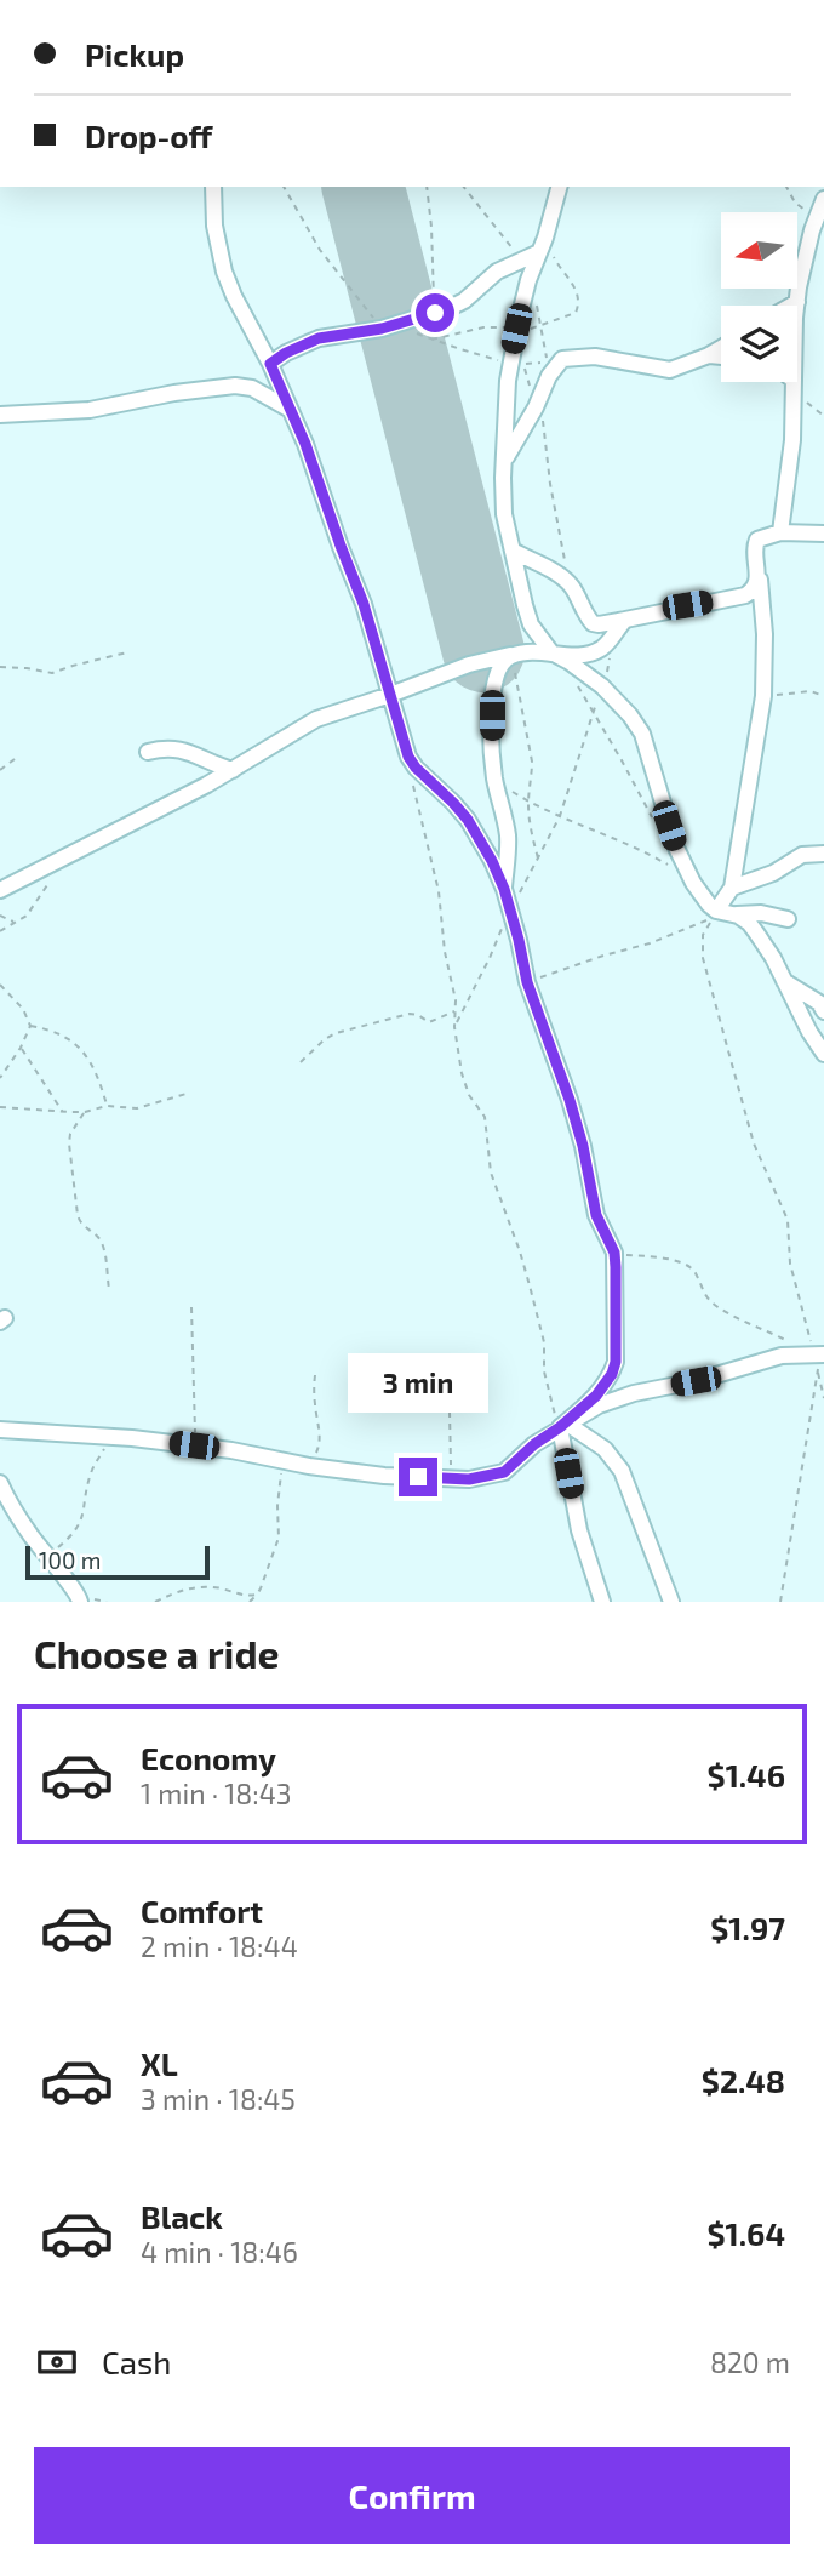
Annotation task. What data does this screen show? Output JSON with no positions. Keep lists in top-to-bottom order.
{
  "scale_bar": "100 m",
  "north": "left",
  "page": {
    "banner": ["Pickup", "Drop-off"],
    "bubble": "3 min",
    "scale": "100 m",
    "heading": "Choose a ride",
    "list": [
      {
        "name": "Economy",
        "note": "1 min · 18:43",
        "value": "$1.46"
      },
      {
        "name": "Comfort",
        "note": "2 min · 18:44",
        "value": "$1.97"
      },
      {
        "name": "XL",
        "note": "3 min · 18:45",
        "value": "$2.48"
      },
      {
        "name": "Black",
        "note": "4 min · 18:46",
        "value": "$1.64"
      }
    ],
    "pay": ["Cash", "820 m"],
    "buttons": "Confirm"
  }
}
